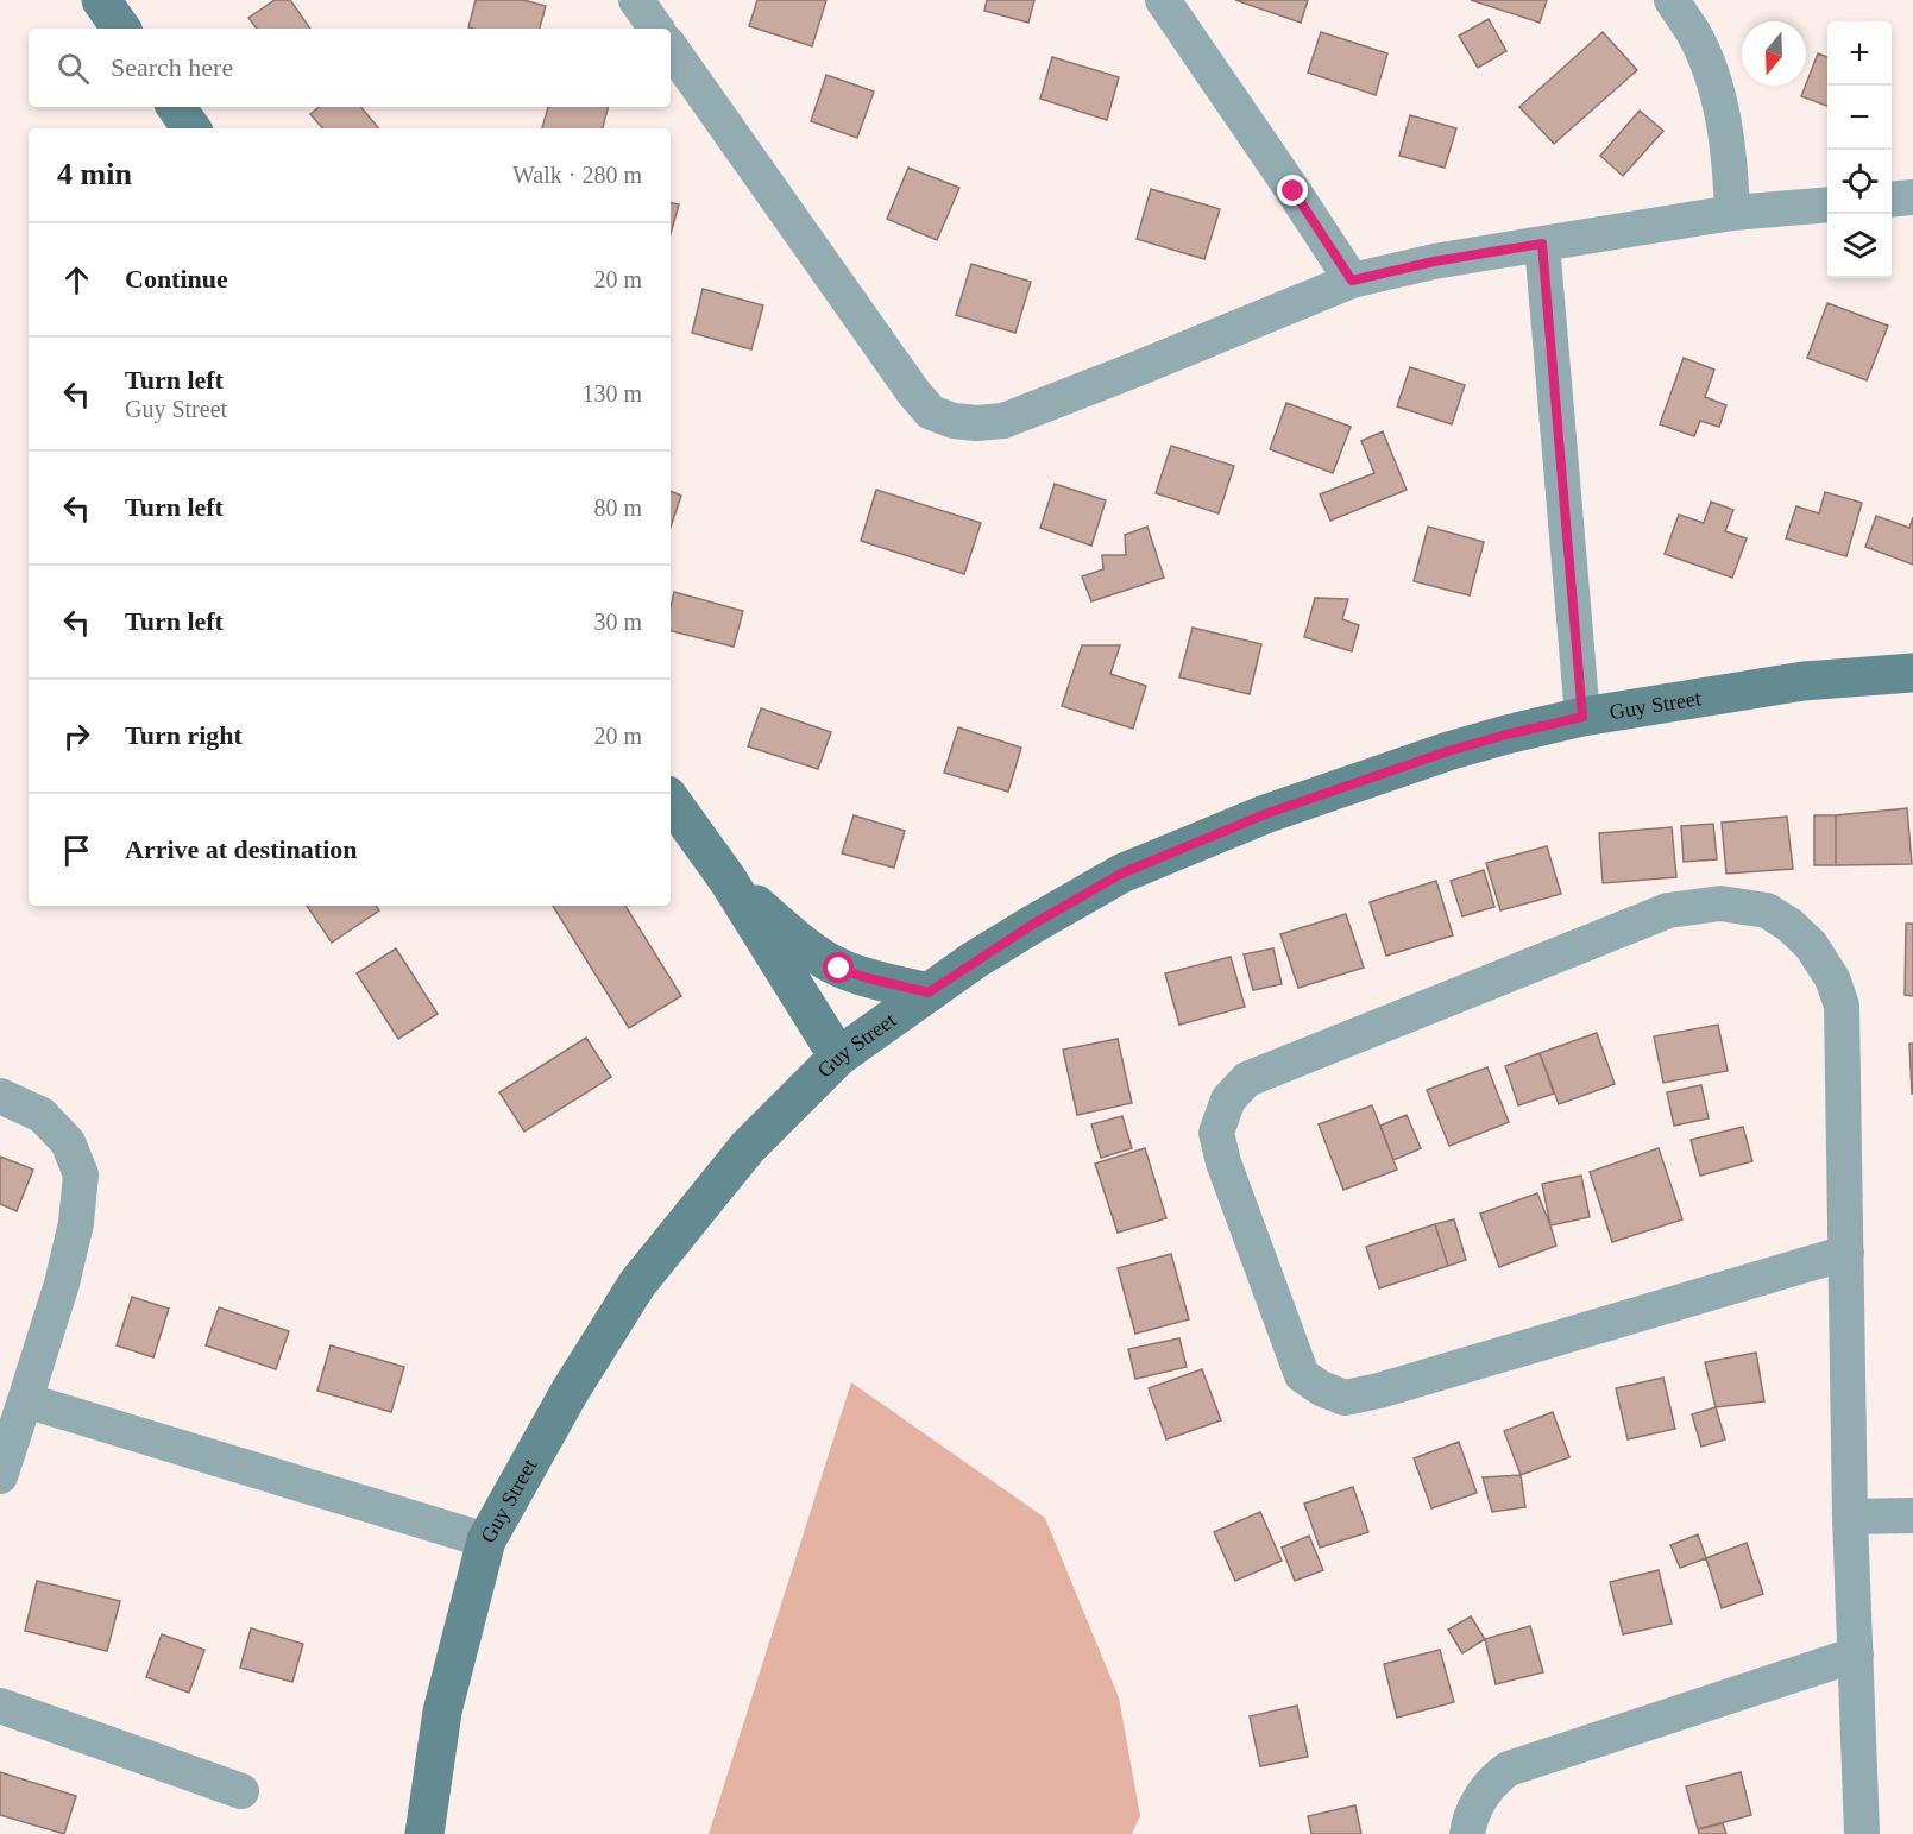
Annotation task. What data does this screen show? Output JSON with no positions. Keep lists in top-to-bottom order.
{
  "streets": {
    "street": ["Guy Street"]
  },
  "north": "bottom",
  "page": {
    "map_buttons": ["+", "−"],
    "search": "Search here",
    "heading": ["4 min", "Walk · 280 m"],
    "list": [
      ["Continue", "20 m"],
      ["Turn left", "Guy Street", "130 m"],
      ["Turn left", "80 m"],
      ["Turn left", "30 m"],
      ["Turn right", "20 m"],
      "Arrive at destination"
    ]
  }
}
